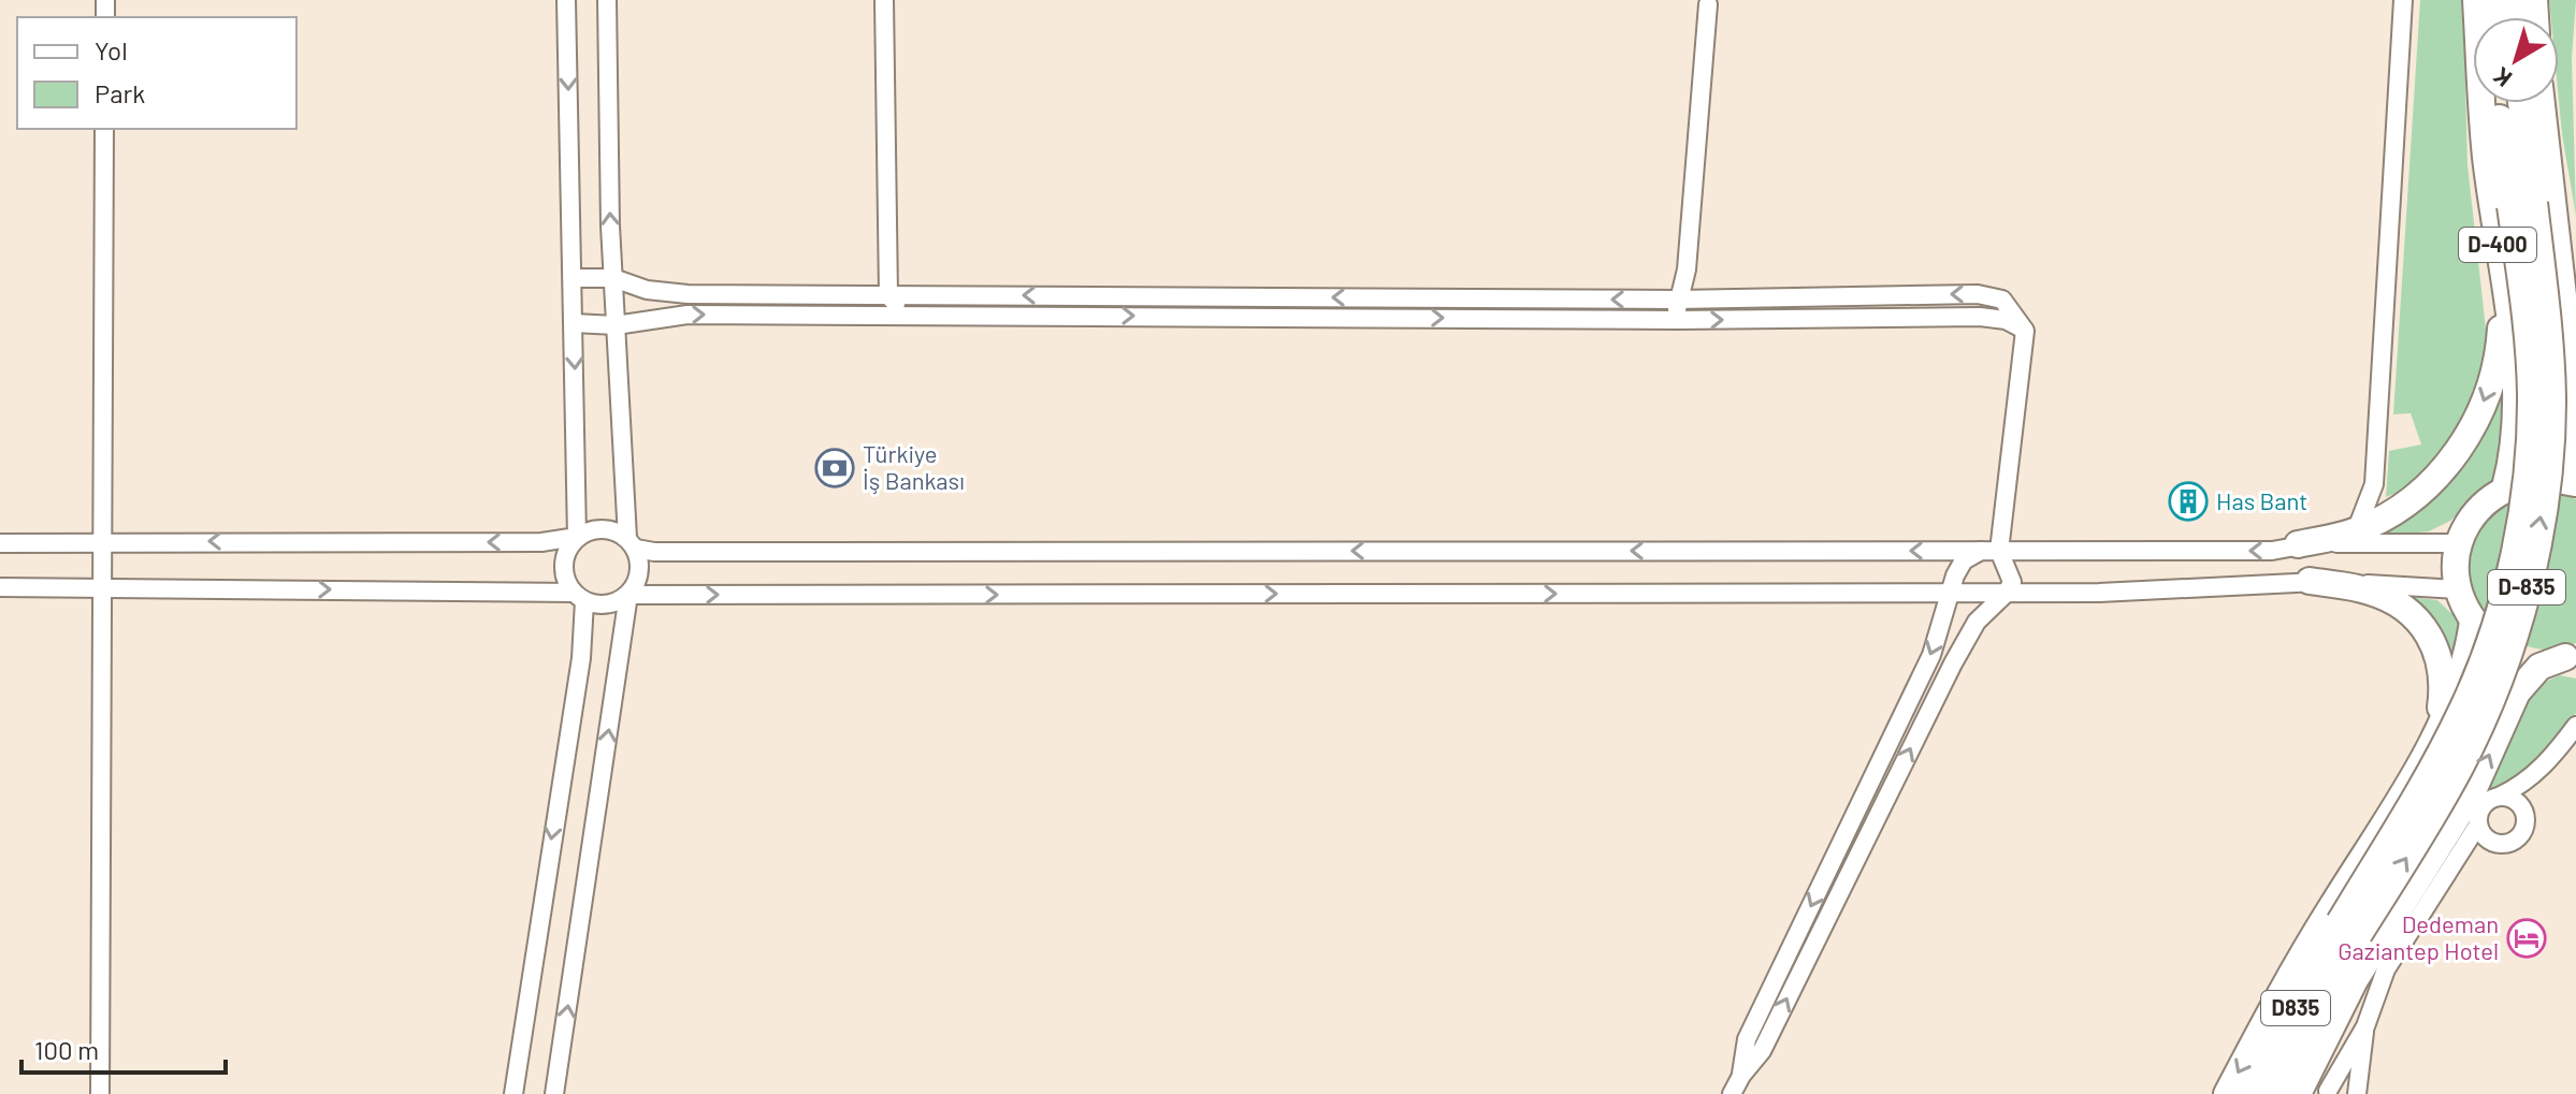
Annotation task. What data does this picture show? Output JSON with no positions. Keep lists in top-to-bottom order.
{
  "streets": {
    "highway": ["D-400", "D-835", "D835"]
  },
  "crossings": [
    ["D-400", "D-835"],
    ["D-835", "D835"]
  ],
  "places": {
    "bank": ["Türkiye İş Bankası"],
    "building": ["Has Bant"],
    "hotel": ["Dedeman Gaziantep Hotel"]
  },
  "legend": ["Yol", "Park"],
  "scale_bar": "100 m",
  "north": "bottom left"
}
